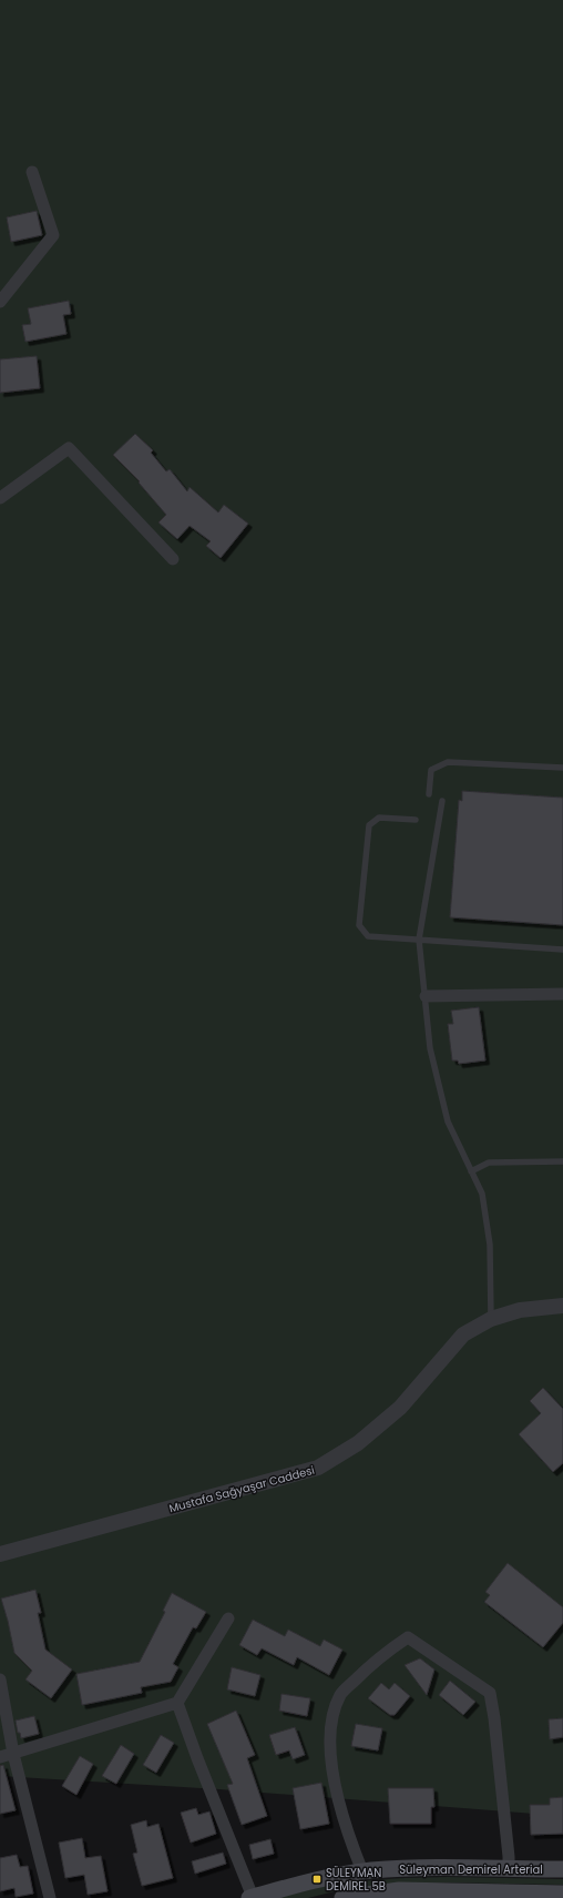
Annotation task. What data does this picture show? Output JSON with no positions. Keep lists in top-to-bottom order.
{
  "streets": {
    "main road": ["Süleyman Demirel Arterial"],
    "street": ["Mustafa Sağyaşar Caddesi"]
  },
  "places": {
    "transit": ["SÜLEYMAN DEMİREL 5B"]
  }
}
